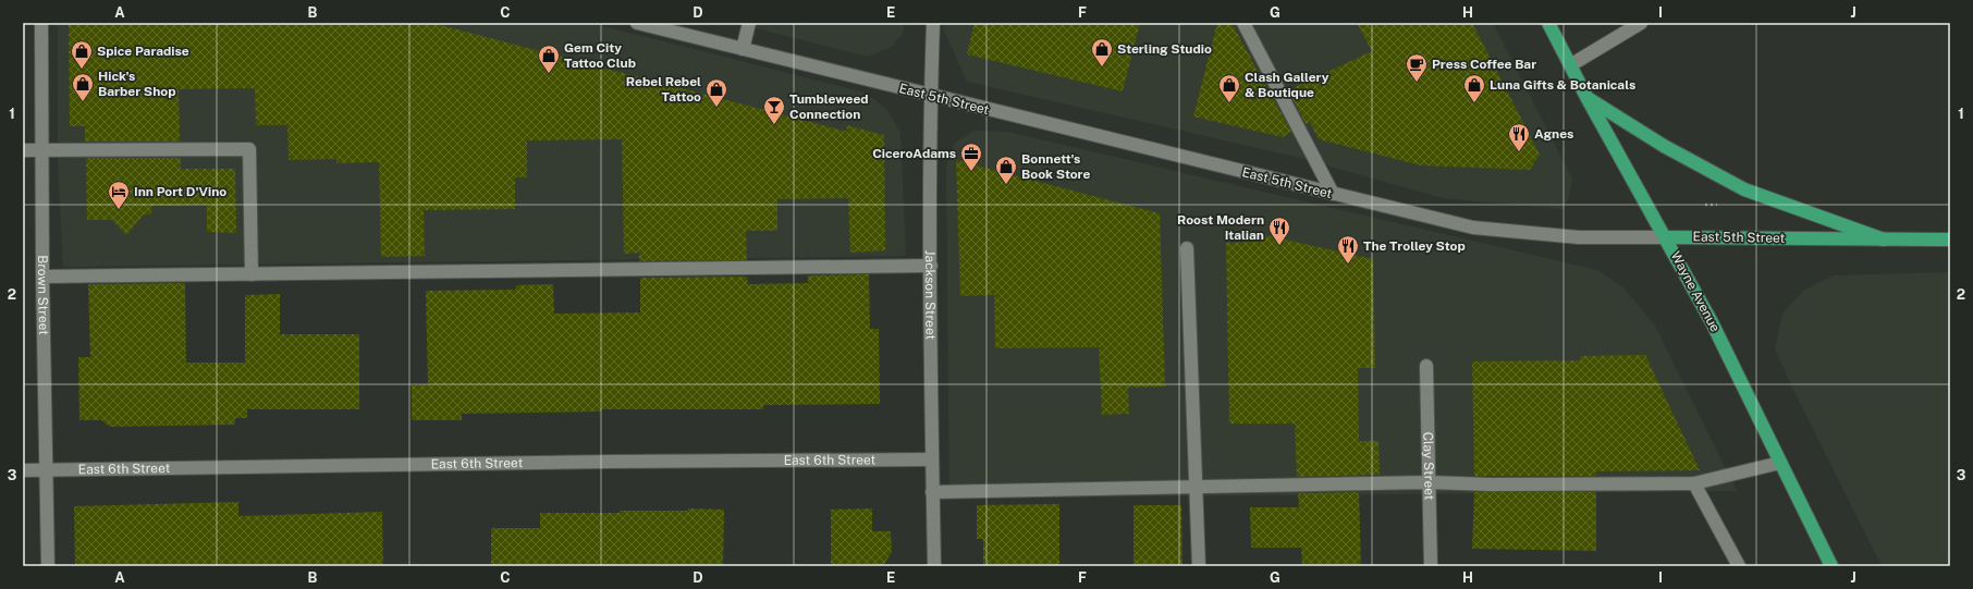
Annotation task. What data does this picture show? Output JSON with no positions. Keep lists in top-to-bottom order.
{
  "streets": {
    "main road": ["East 5th Street", "Wayne Avenue"],
    "street": [
      "Jackson Street",
      "Brown Street",
      "East 6th Street",
      "Clay Street"
    ]
  },
  "crossings": [
    ["East 5th Street", "Wayne Avenue"],
    ["East 5th Street", "Jackson Street"],
    ["Jackson Street", "East 6th Street"],
    ["Brown Street", "East 6th Street"]
  ],
  "places": {
    "shop": [
      "Sterling Studio",
      "Spice Paradise",
      "Gem City Tattoo Club",
      "Hick's Barber Shop",
      "Clash Gallery & Boutique",
      "Luna Gifts & Botanicals",
      "Rebel Rebel Tattoo",
      "Bonnett's Book Store"
    ],
    "cafe": ["Press Coffee Bar"],
    "bar": ["Tumbleweed Connection"],
    "restaurant": ["Agnes", "Roost Modern Italian", "The Trolley Stop"],
    "office": ["CiceroAdams"],
    "hotel": ["Inn Port D'Vino"]
  },
  "grid": {
    "columns": [
      "A",
      "B",
      "C",
      "D",
      "E",
      "F",
      "G",
      "H",
      "I",
      "J"
    ],
    "rows": ["1", "2", "3"]
  }
}
